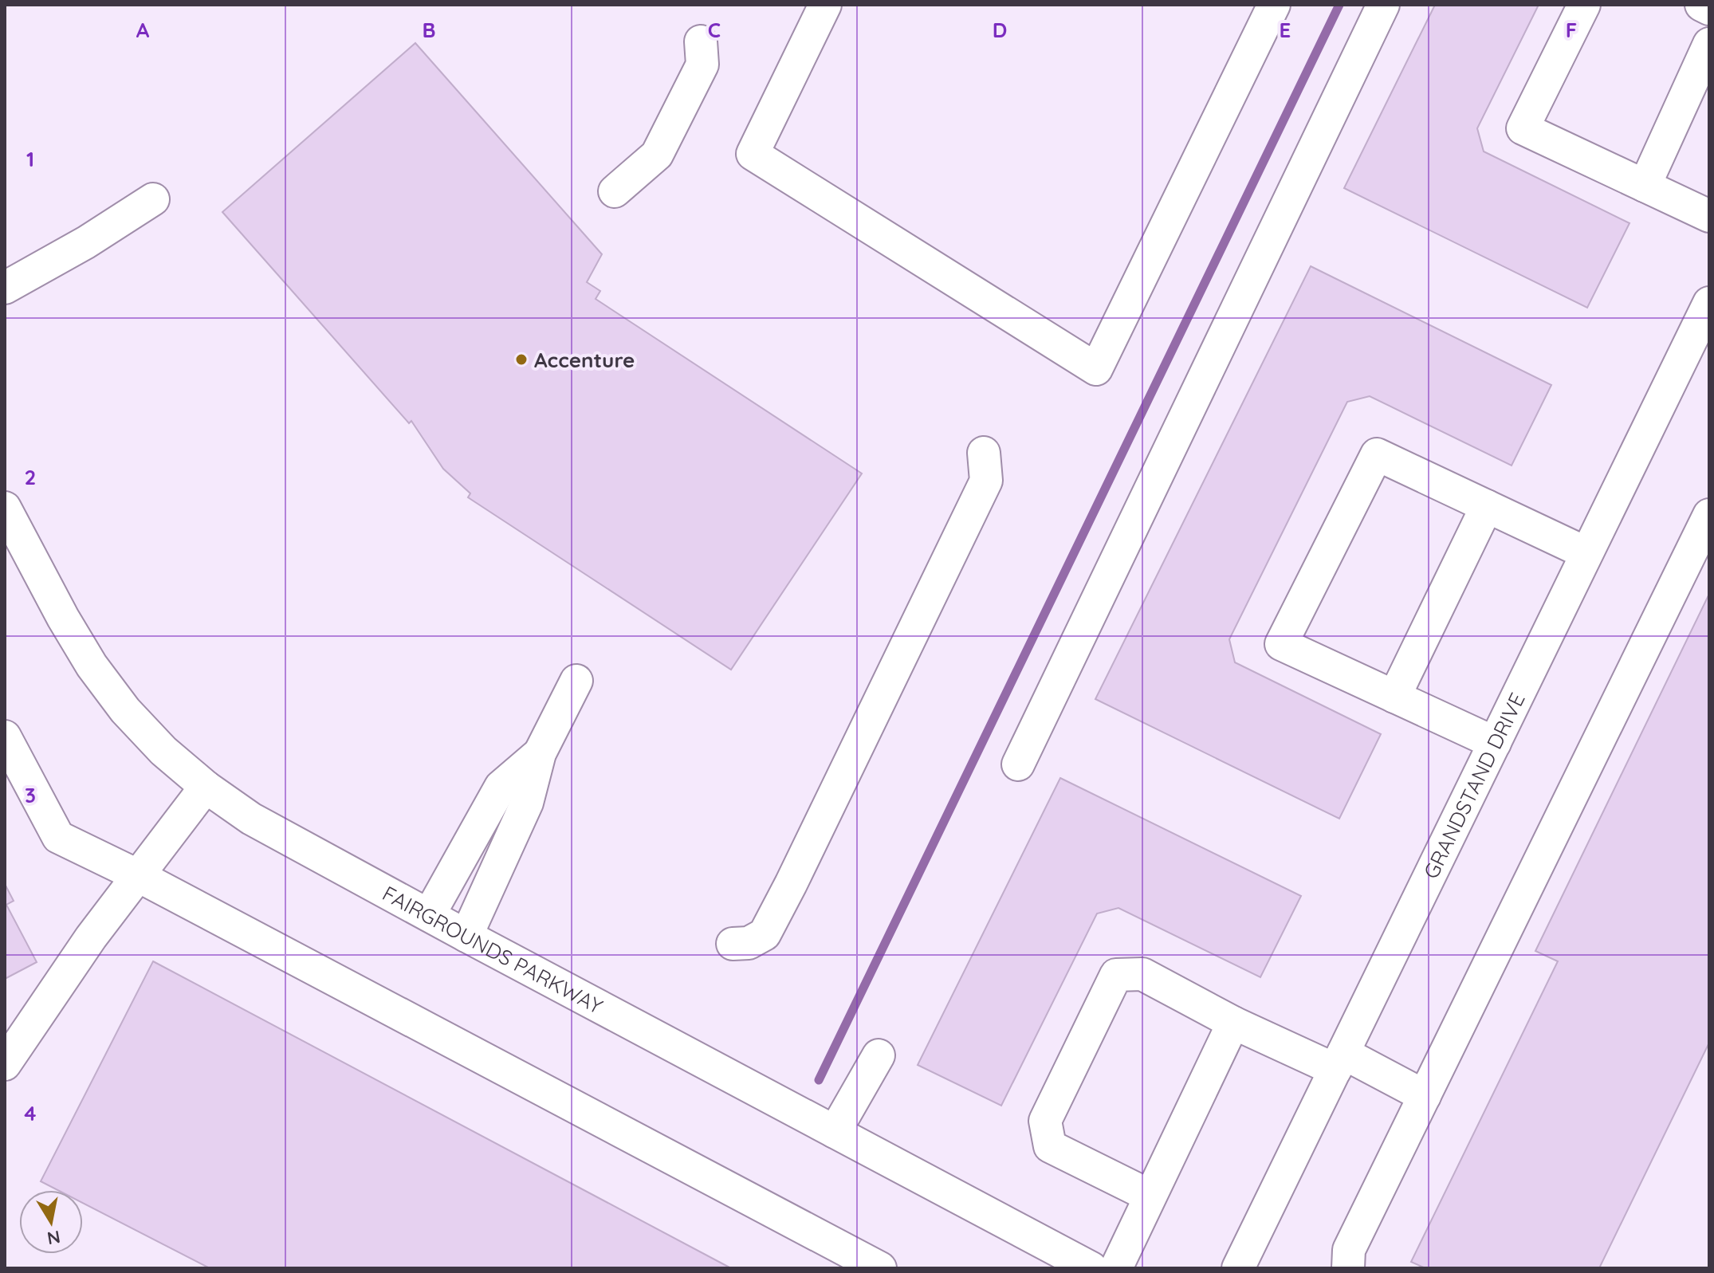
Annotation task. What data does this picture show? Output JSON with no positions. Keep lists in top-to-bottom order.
{
  "streets": {
    "street": ["GRANDSTAND DRIVE", "FAIRGROUNDS PARKWAY"]
  },
  "places": ["Accenture"],
  "north": "bottom",
  "grid": {
    "columns": [
      "A",
      "B",
      "C",
      "D",
      "E",
      "F"
    ],
    "rows": [
      "1",
      "2",
      "3",
      "4"
    ]
  }
}
